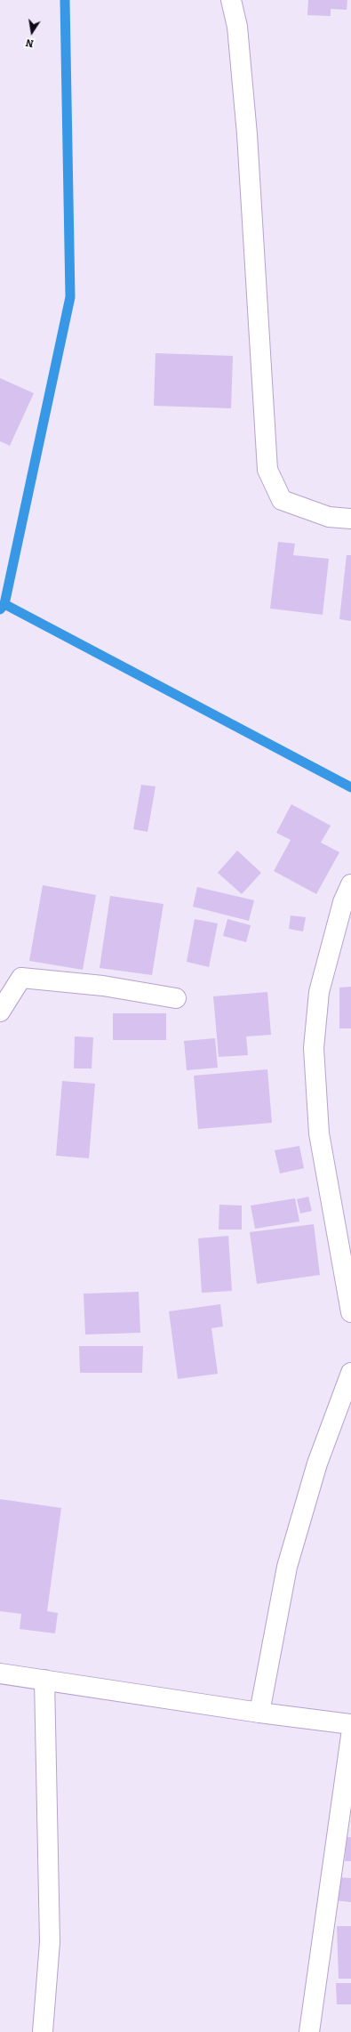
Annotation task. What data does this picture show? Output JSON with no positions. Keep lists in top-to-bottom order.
{
  "north": "bottom"
}
